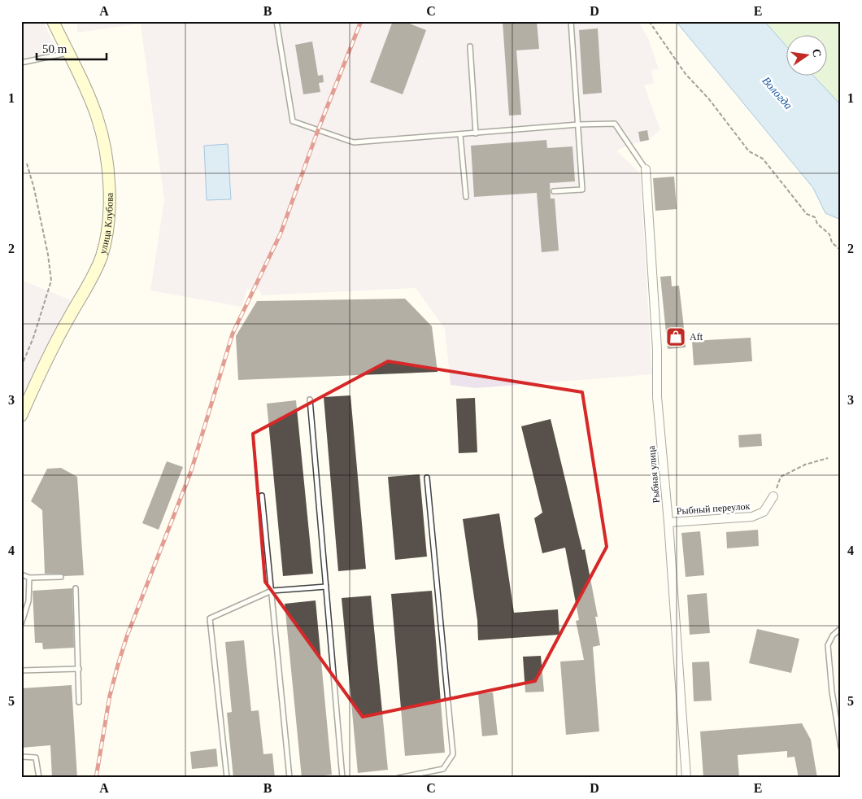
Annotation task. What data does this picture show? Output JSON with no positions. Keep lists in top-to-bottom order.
{
  "streets": {
    "main road": ["улица Клубова"],
    "street": ["Рыбная улица", "Рыбный переулок"]
  },
  "crossings": [
    ["Рыбная улица", "Рыбный переулок"]
  ],
  "water": ["Вологда"],
  "places": {
    "shop": ["Aft"]
  },
  "scale_bar": "50 m",
  "north": "right",
  "grid": {
    "columns": [
      "A",
      "B",
      "C",
      "D",
      "E"
    ],
    "rows": [
      "1",
      "2",
      "3",
      "4",
      "5"
    ]
  }
}
